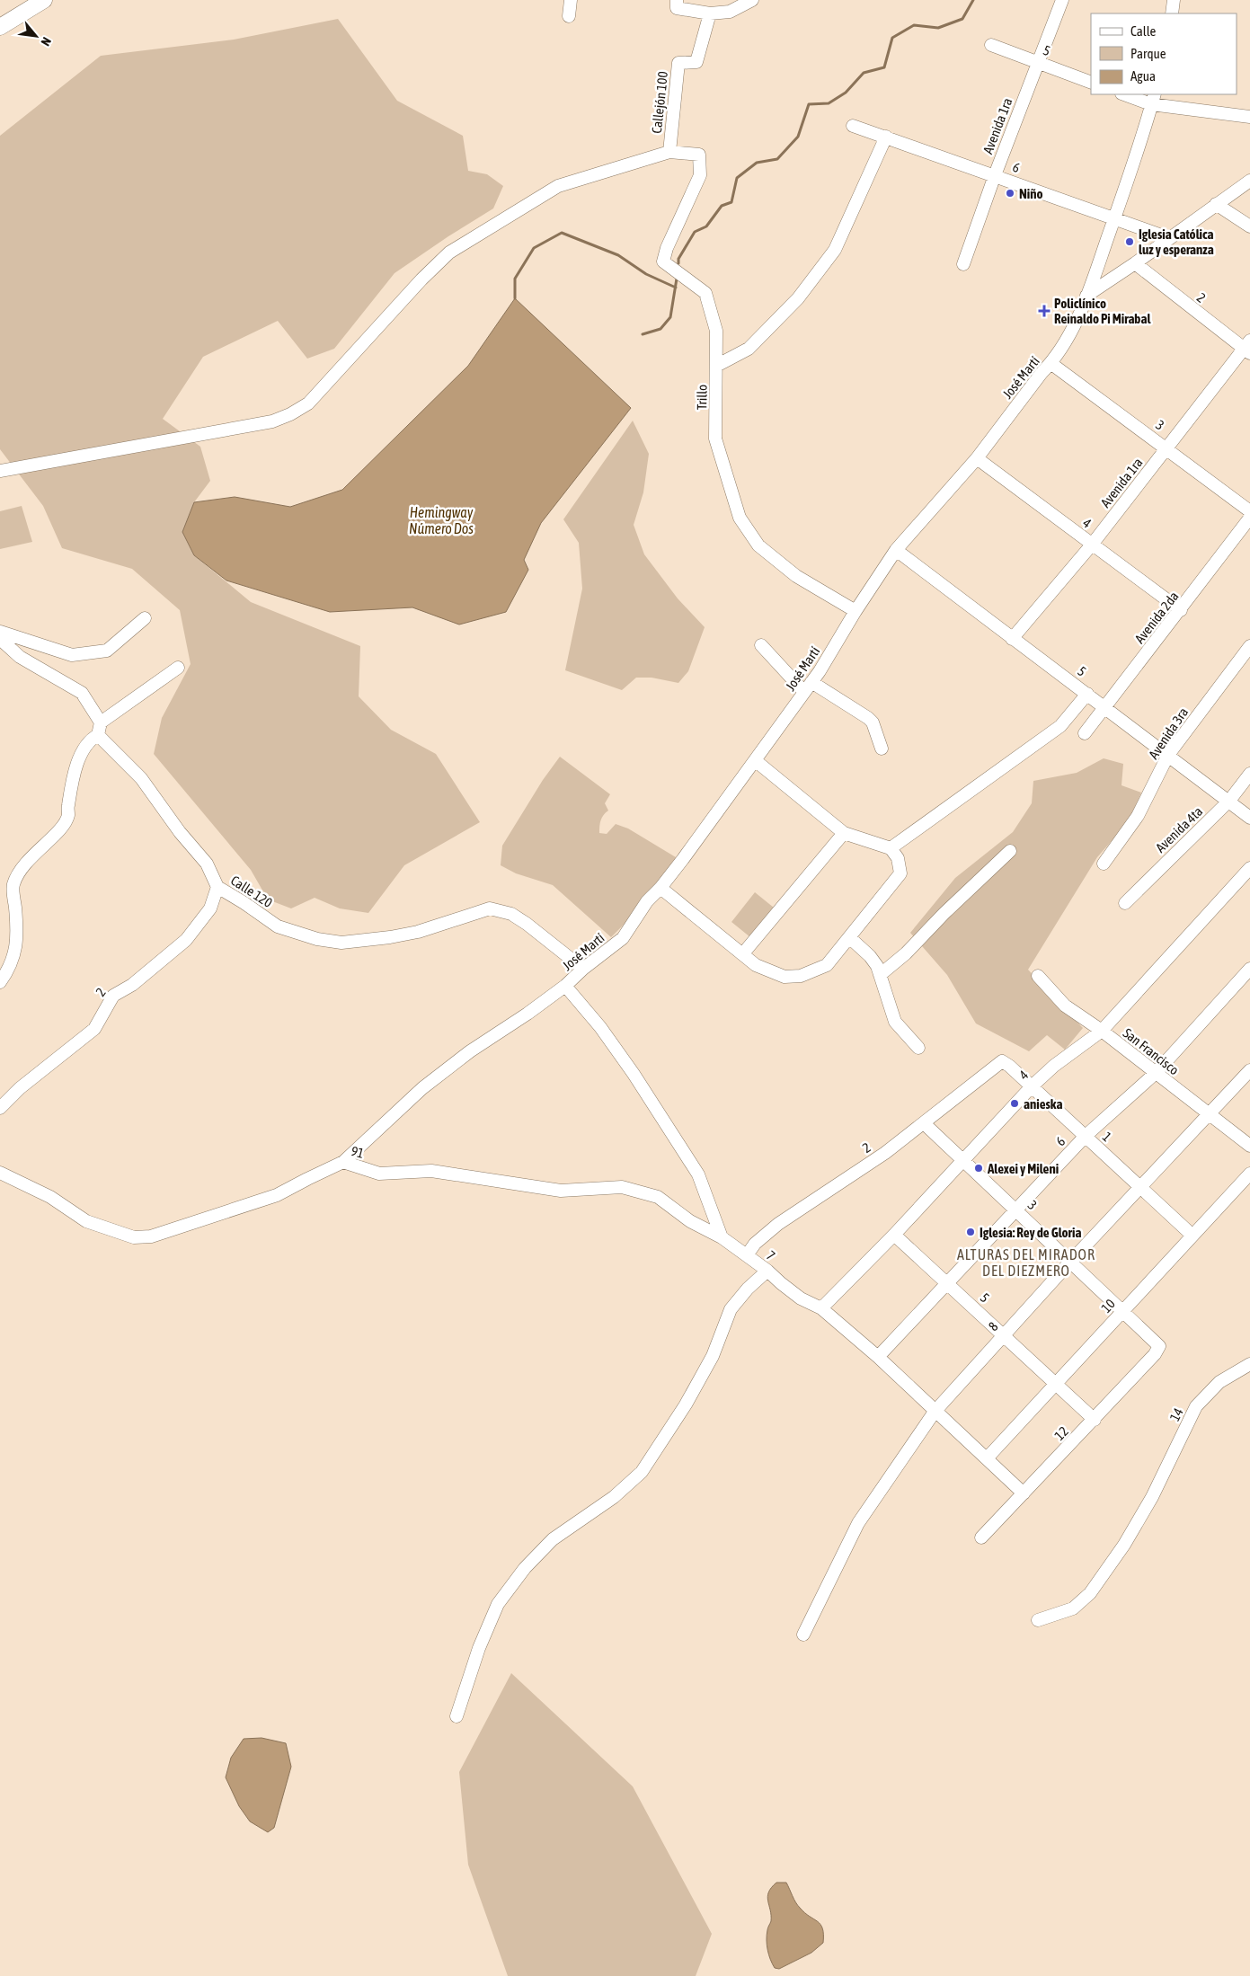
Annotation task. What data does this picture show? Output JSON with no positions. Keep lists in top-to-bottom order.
{
  "streets": {
    "street": [
      "5",
      "Callejón 100",
      "Avenida 1ra",
      "6",
      "2",
      "José Martí",
      "Trillo",
      "3",
      "4",
      "Avenida 2da",
      "Avenida 3ra",
      "Avenida 4ta",
      "Calle 120",
      "San Francisco",
      "1",
      "91",
      "7",
      "10",
      "8",
      "14",
      "12"
    ]
  },
  "crossings": [
    ["5", "Avenida 1ra"],
    ["5", "6"],
    ["5", "José Martí"],
    ["5", "4"],
    ["5", "Avenida 2da"],
    ["5", "Avenida 3ra"],
    ["5", "Avenida 4ta"],
    ["5", "10"],
    ["5", "8"],
    ["5", "12"],
    ["Callejón 100", "Trillo"],
    ["Avenida 1ra", "6"],
    ["Avenida 1ra", "2"],
    ["Avenida 1ra", "3"],
    ["Avenida 1ra", "4"],
    ["6", "José Martí"],
    ["6", "3"],
    ["6", "San Francisco"],
    ["6", "1"],
    ["6", "7"],
    ["2", "3"],
    ["2", "Calle 120"],
    ["2", "1"],
    ["2", "7"],
    ["José Martí", "Trillo"],
    ["José Martí", "3"],
    ["José Martí", "4"],
    ["José Martí", "Calle 120"],
    ["José Martí", "91"],
    ["3", "4"],
    ["3", "10"],
    ["3", "8"],
    ["3", "12"],
    ["4", "Avenida 2da"],
    ["4", "San Francisco"],
    ["4", "1"],
    ["4", "7"],
    ["San Francisco", "8"],
    ["1", "10"],
    ["1", "8"],
    ["91", "7"],
    ["7", "10"],
    ["7", "8"],
    ["7", "12"]
  ],
  "districts": ["ALTURAS DEL MIRADOR DEL DIEZMERO"],
  "water": ["Hemingway Número Dos"],
  "places": {
    "other": [
      "Niño",
      "Iglesia Católica luz y esperanza",
      "anieska",
      "Alexei y Mileni",
      "Iglesia: Rey de Gloria"
    ],
    "health": ["Policlínico Reinaldo Pi Mirabal"]
  },
  "legend": ["Calle", "Parque", "Agua"],
  "north": "bottom right"
}
